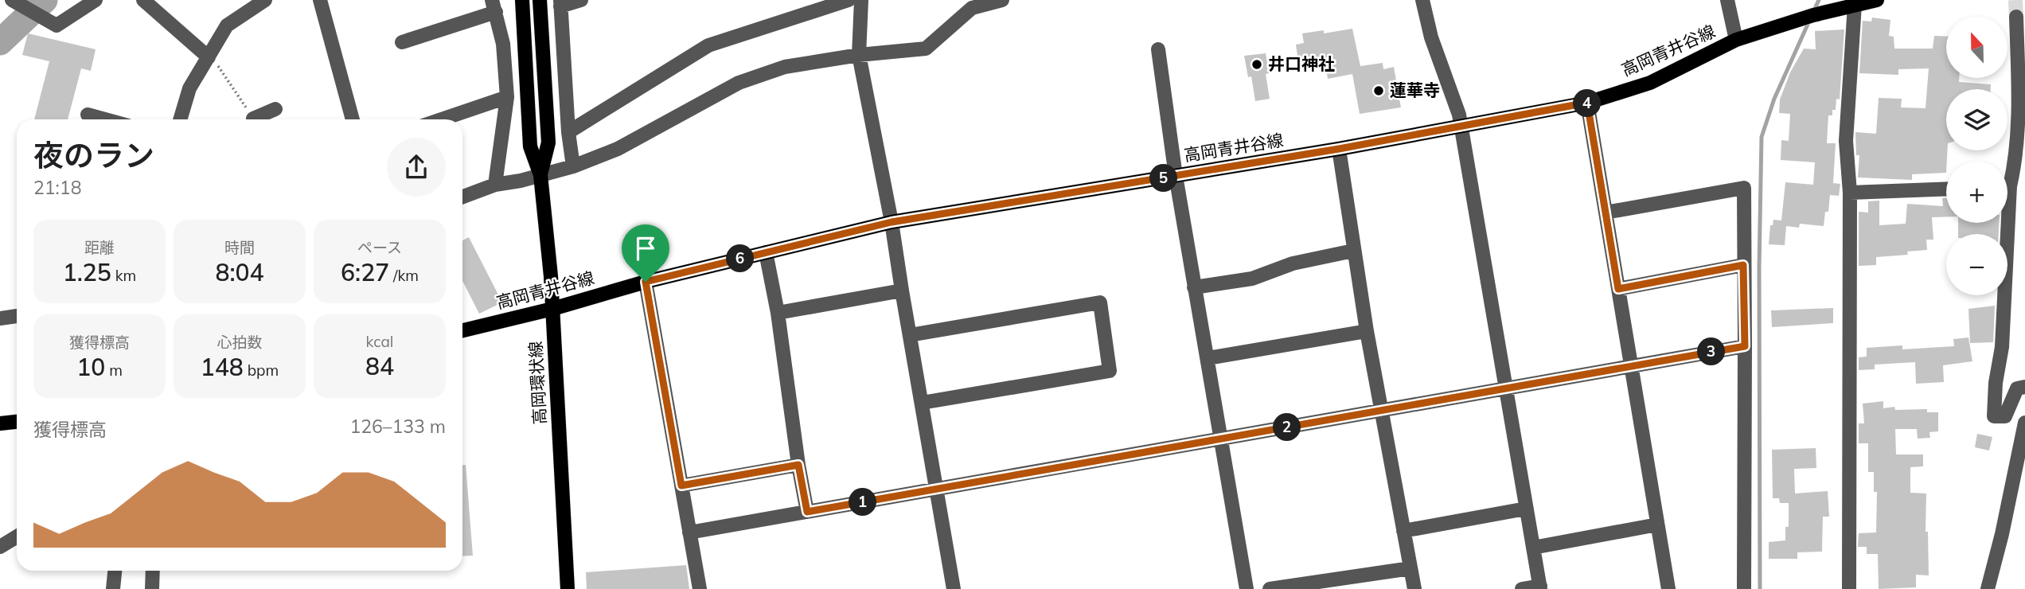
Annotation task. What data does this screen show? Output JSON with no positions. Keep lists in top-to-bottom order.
{
  "streets": {
    "main road": ["高岡青井谷線", "高岡環状線"]
  },
  "crossings": [
    ["高岡青井谷線", "高岡環状線"]
  ],
  "places": ["井口神社", "蓮華寺"],
  "north": "top",
  "page": {
    "map_buttons": ["+", "−"],
    "pins": [
      "4",
      "5",
      "6",
      "3",
      "2",
      "1"
    ],
    "heading": ["夜のラン", "21:18"],
    "stats": [
      ["距離", "1.25 km"],
      ["時間", "8:04"],
      ["ペース", "6:27 /km"],
      ["獲得標高", "10 m"],
      ["心拍数", "148 bpm"],
      ["kcal", "84"]
    ],
    "chart": ["獲得標高", "126–133 m"]
  }
}
